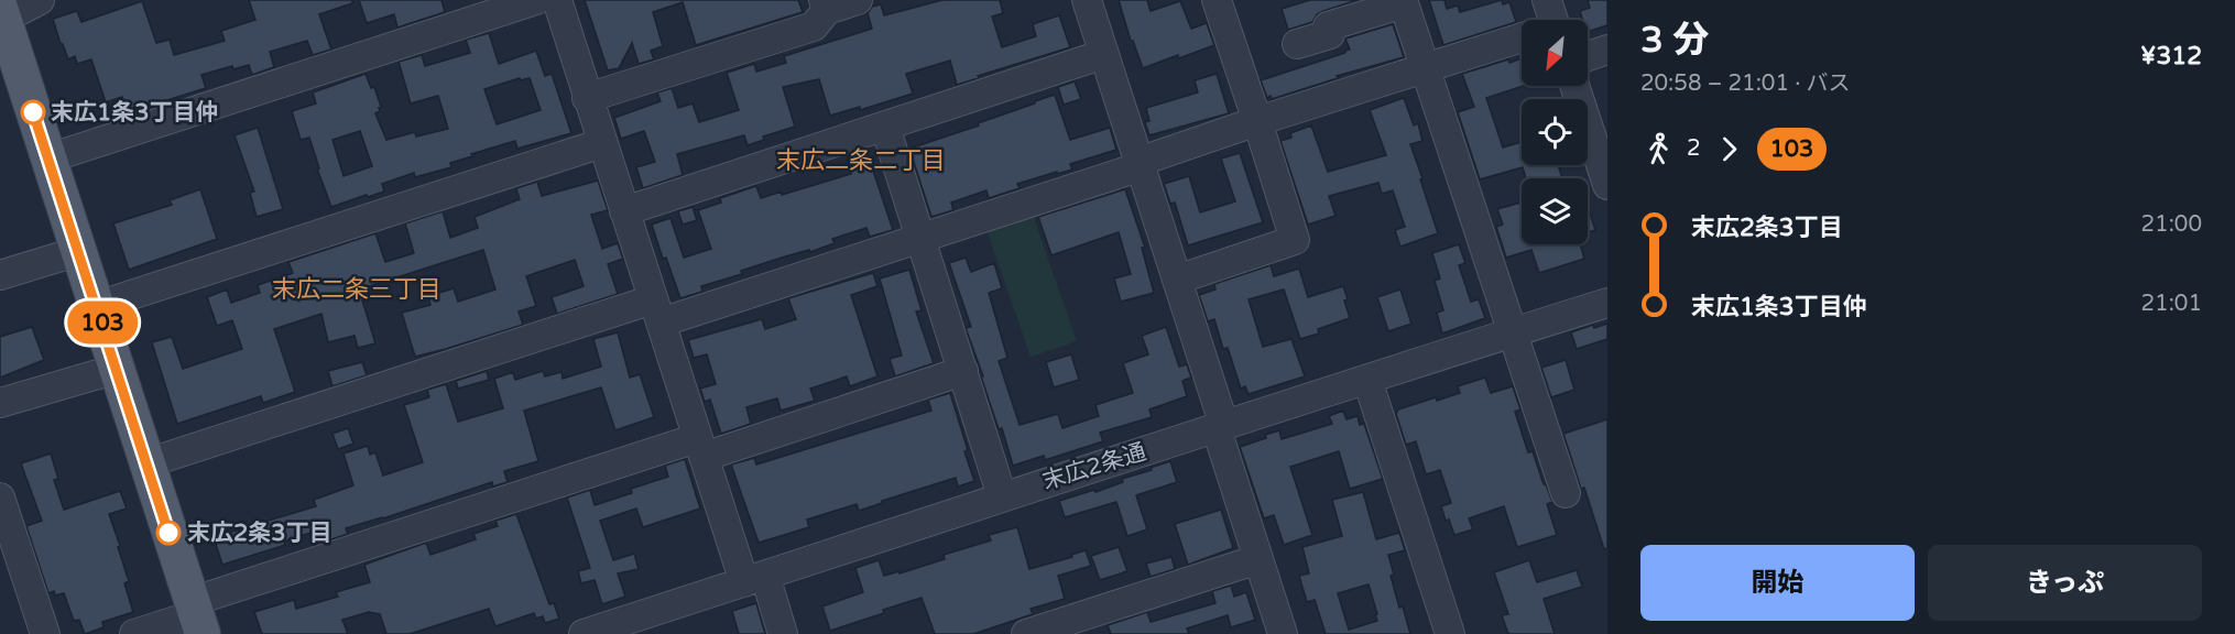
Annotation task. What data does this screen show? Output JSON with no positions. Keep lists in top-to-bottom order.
{
  "streets": {
    "street": ["末広2条通"]
  },
  "districts": ["末広二条二丁目", "末広二条三丁目"],
  "places": ["末広1条3丁目仲", "末広2条3丁目"],
  "lines": ["bus line 103"],
  "north": "bottom left",
  "page": {
    "on_map": "103",
    "heading": ["3 分", "20:58 – 21:01 · バス", "¥312"],
    "legs": ["2", "103"],
    "list": [
      {
        "name": "末広2条3丁目",
        "value": "21:00"
      },
      {
        "name": "末広1条3丁目仲",
        "value": "21:01"
      }
    ],
    "buttons": ["開始", "きっぷ"]
  }
}
